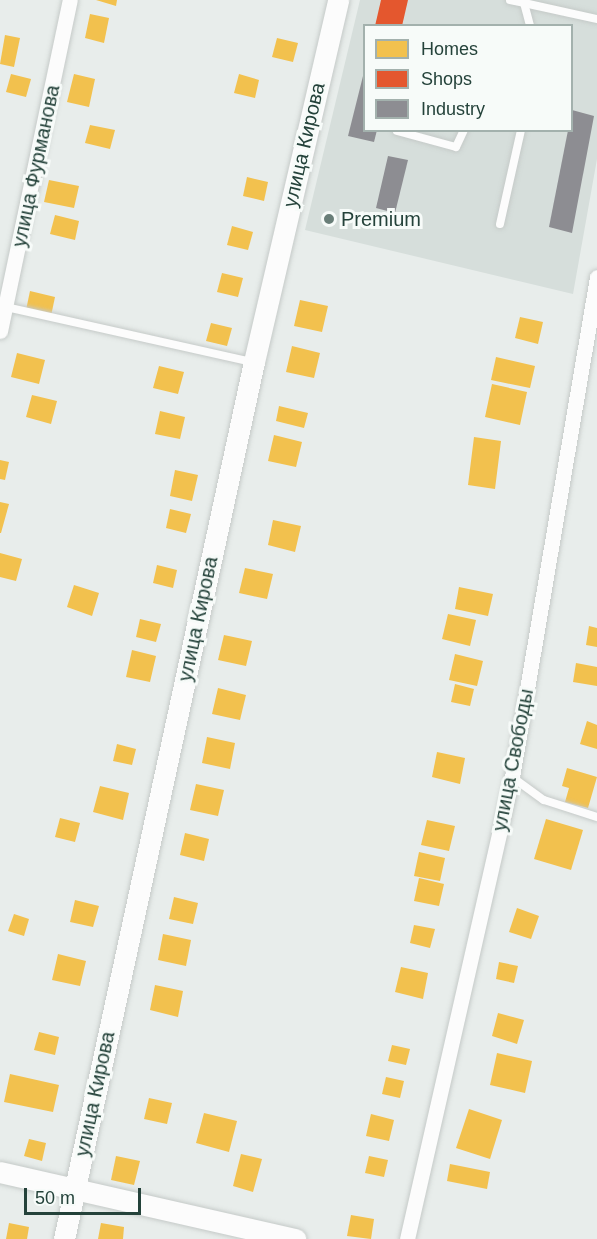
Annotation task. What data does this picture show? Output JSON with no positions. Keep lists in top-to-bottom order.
{
  "streets": {
    "street": ["улица Кирова", "улица Фурманова", "улица Свободы"]
  },
  "places": ["Premium"],
  "legend": ["Homes", "Shops", "Industry"],
  "scale_bar": "50 m"
}
